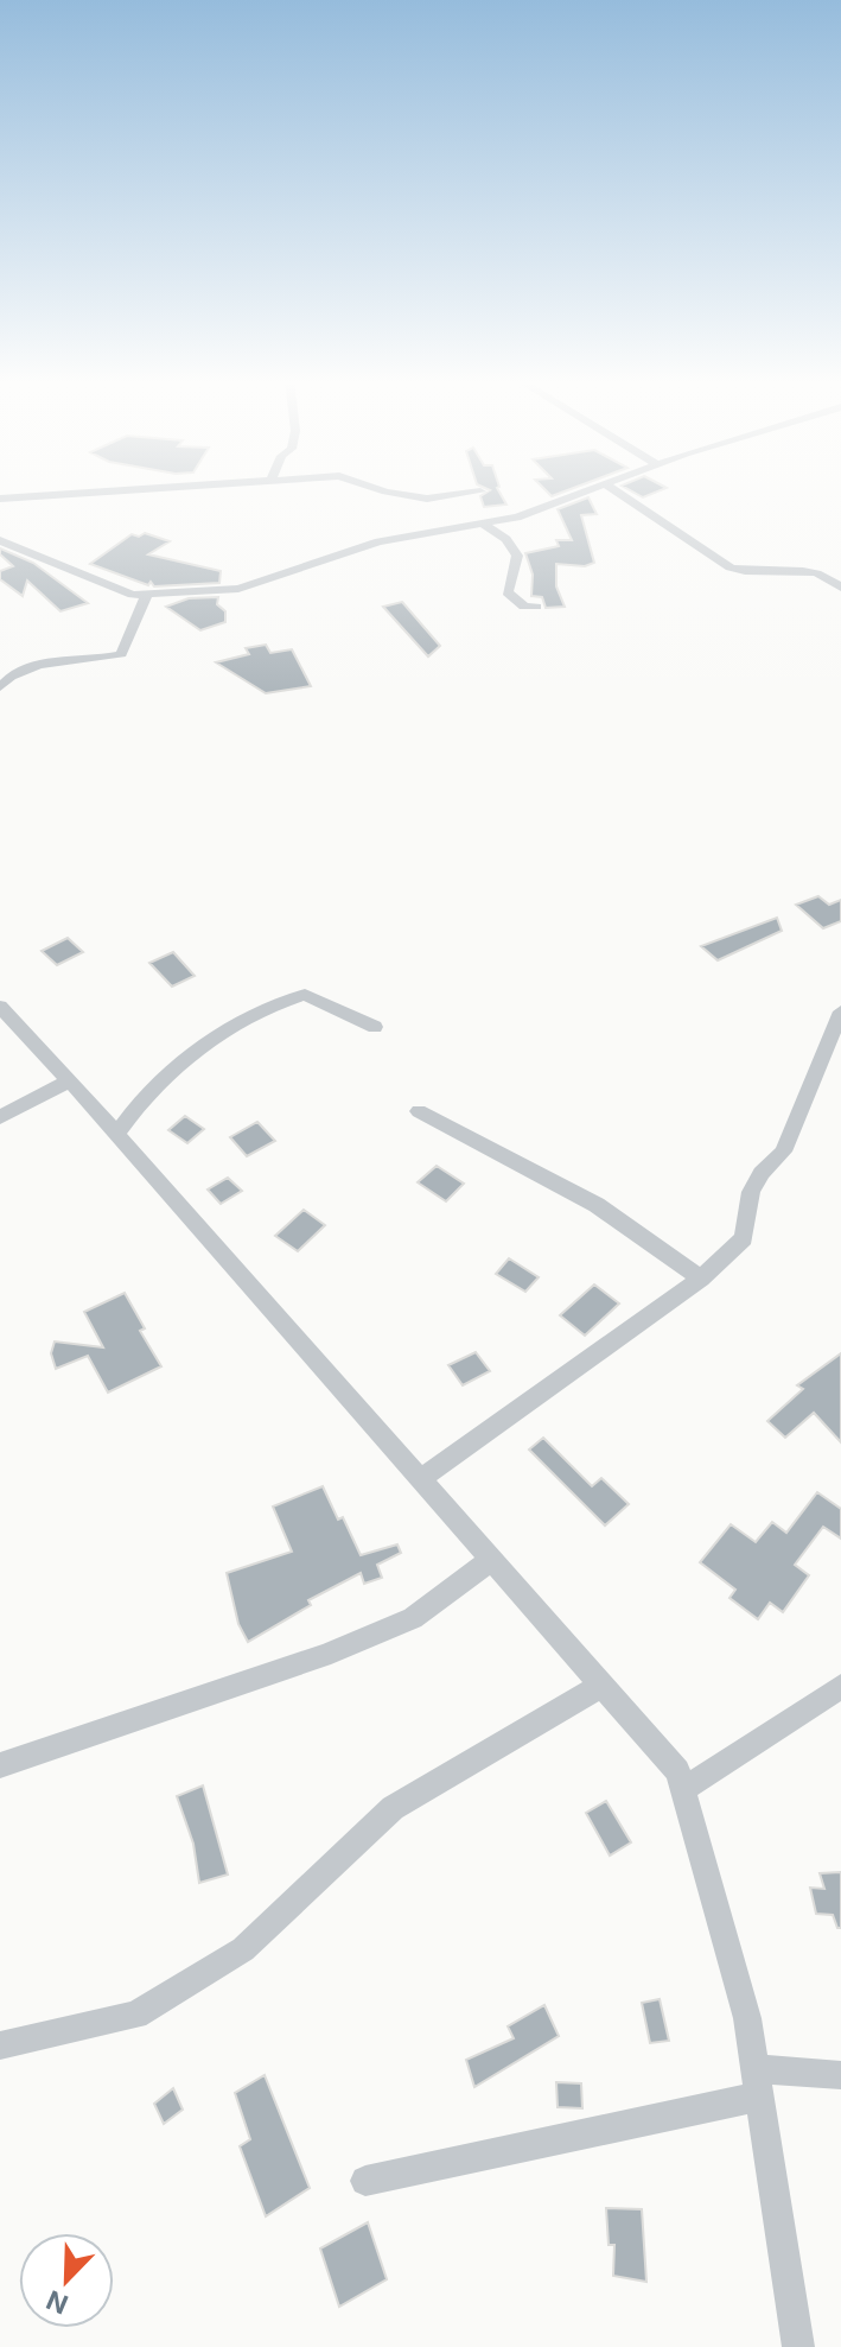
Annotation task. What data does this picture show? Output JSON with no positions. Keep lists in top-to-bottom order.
{
  "north": "bottom left"
}
